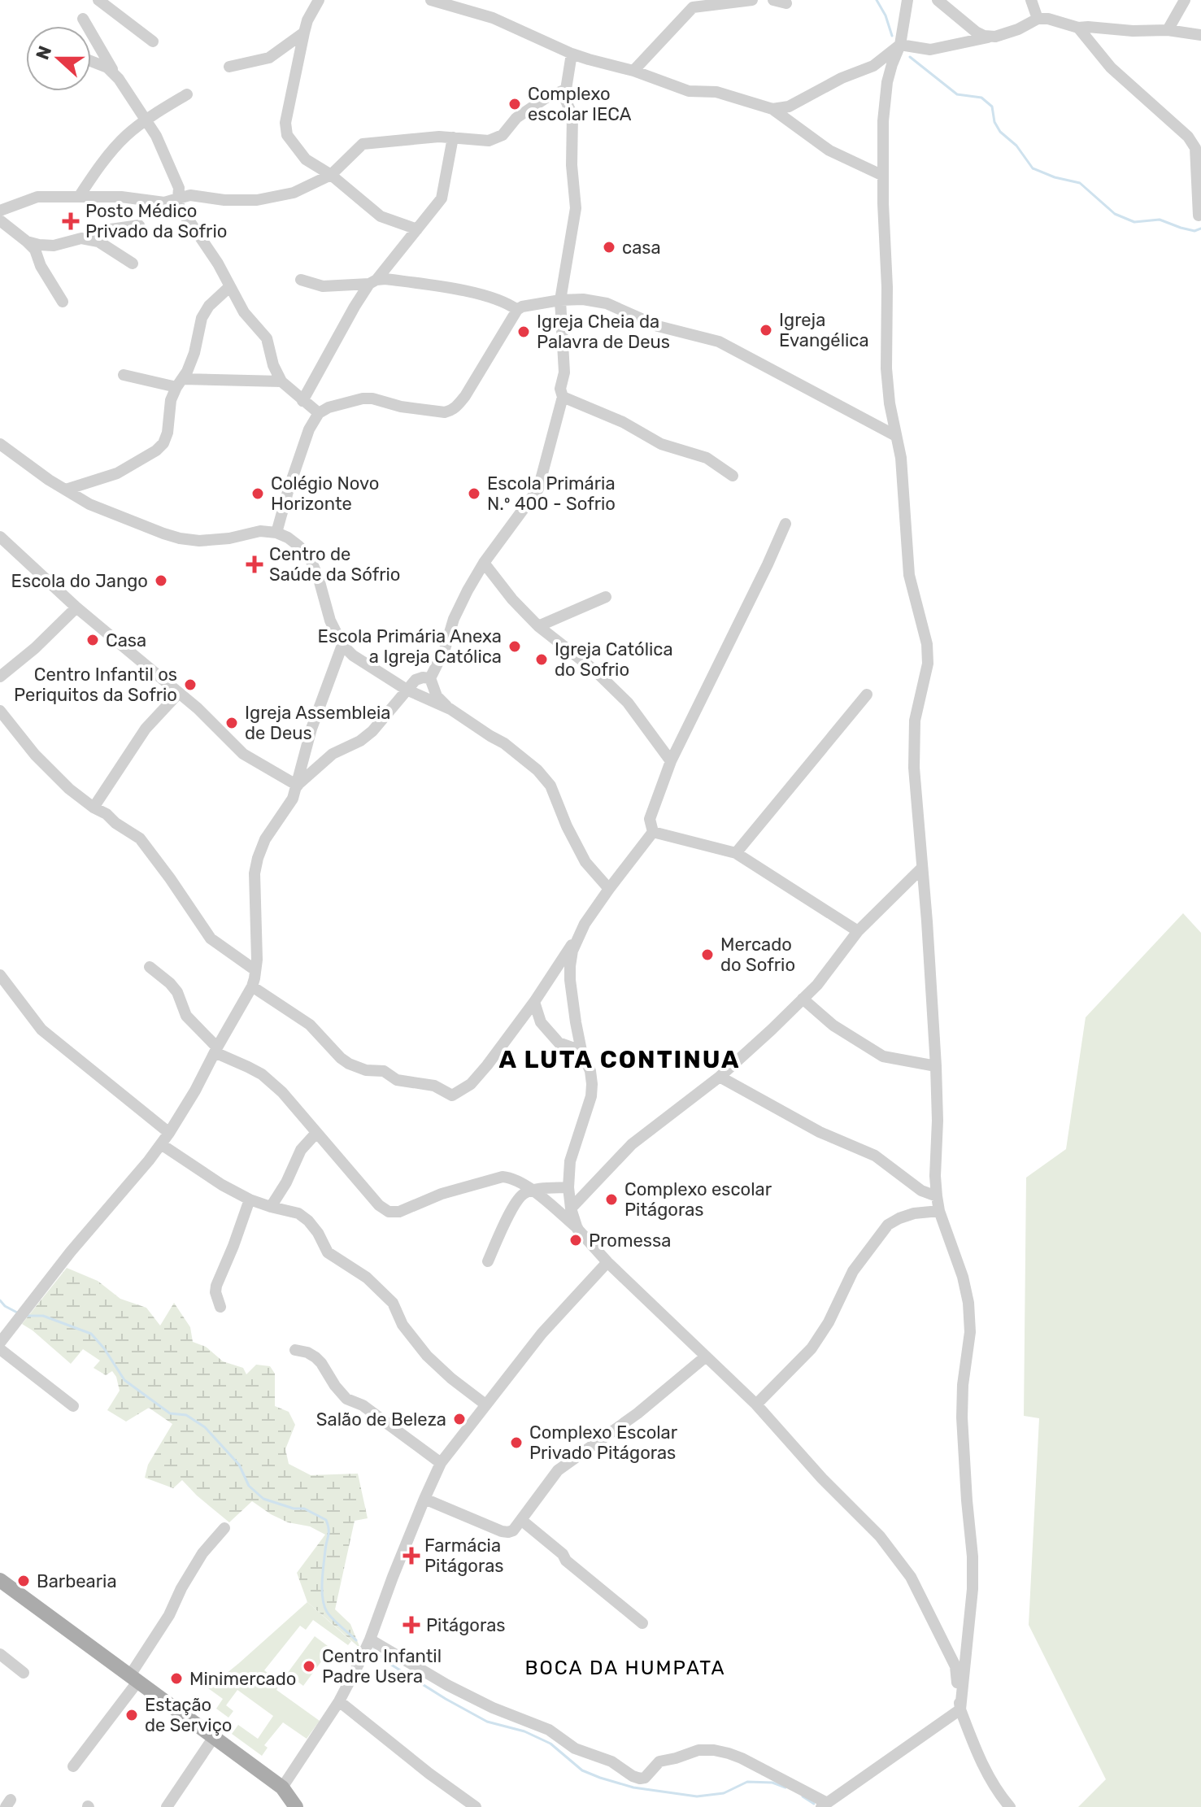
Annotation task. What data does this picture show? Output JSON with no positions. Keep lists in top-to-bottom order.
{
  "districts": ["A LUTA CONTINUA", "BOCA DA HUMPATA"],
  "places": {
    "other": [
      "Complexo escolar IECA",
      "casa",
      "Igreja Evangélica",
      "Igreja Cheia da Palavra de Deus",
      "Colégio Novo Horizonte",
      "Escola Primária N.º 400 - Sofrio",
      "Escola do Jango",
      "Casa",
      "Escola Primária Anexa a Igreja Católica",
      "Igreja Católica do Sofrio",
      "Centro Infantil os Periquitos da Sofrio",
      "Igreja Assembleia de Deus",
      "Mercado do Sofrio",
      "Complexo escolar Pitágoras",
      "Promessa",
      "Salão de Beleza",
      "Complexo Escolar Privado Pitágoras",
      "Barbearia",
      "Centro Infantil Padre Usera",
      "Minimercado",
      "Estação de Serviço"
    ],
    "health": [
      "Posto Médico Privado da Sofrio",
      "Centro de Saúde da Sófrio",
      "Farmácia Pitágoras",
      "Pitágoras"
    ]
  },
  "north": "left"
}
